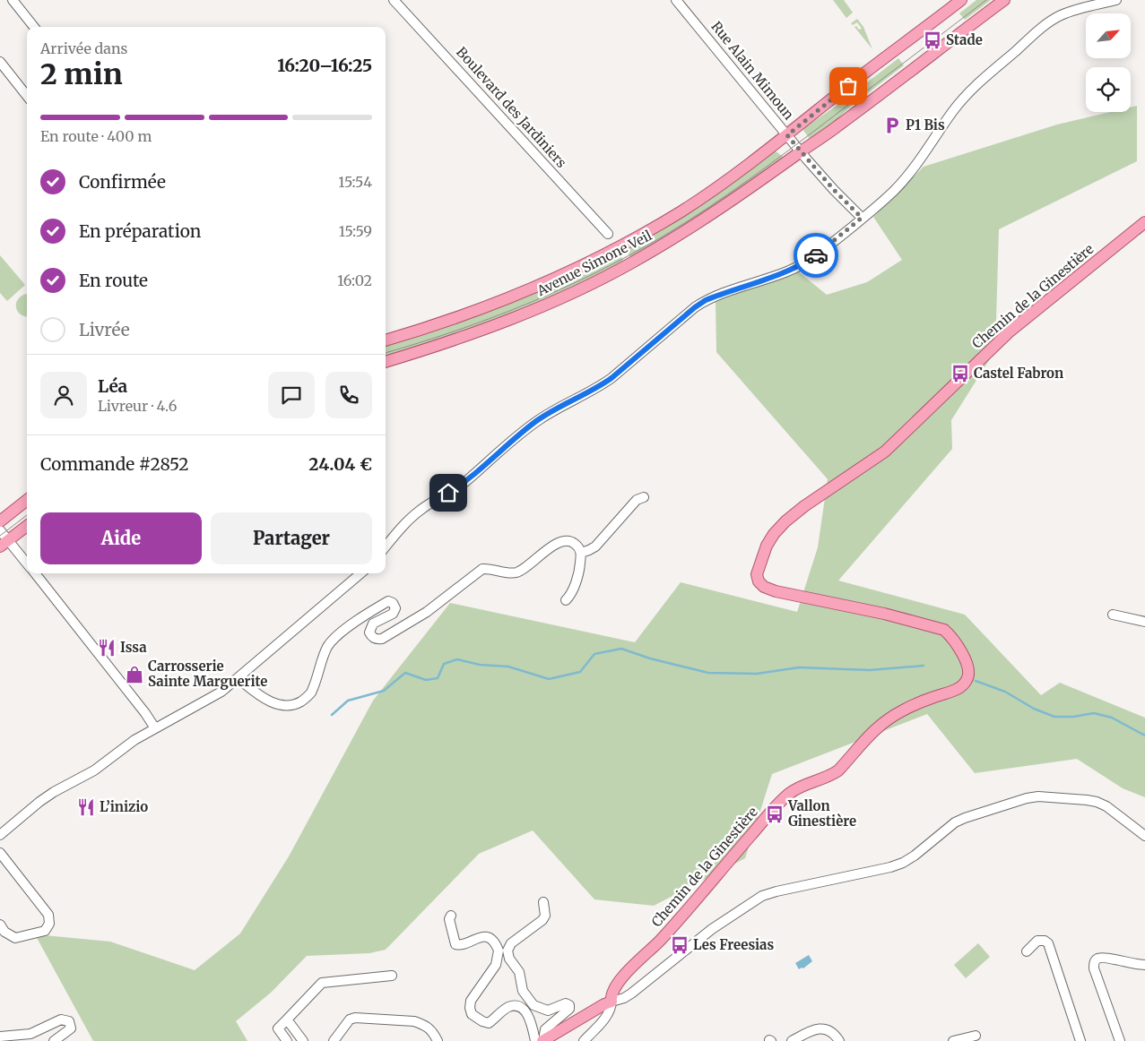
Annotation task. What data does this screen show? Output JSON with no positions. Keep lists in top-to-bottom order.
{
  "streets": {
    "main road": ["Avenue Simone Veil", "Chemin de la Ginestière"],
    "street": ["Rue Alain Mimoun", "Boulevard des Jardiniers"]
  },
  "crossings": [
    ["Rue Alain Mimoun", "Avenue Simone Veil"]
  ],
  "places": {
    "bus stop": [
      "Stade",
      "Castel Fabron",
      "Vallon Ginestière",
      "Les Freesias"
    ],
    "parking": ["P1 Bis"],
    "restaurant": ["Issa", "L’inizio"],
    "shop": ["Carrosserie Sainte Marguerite"]
  },
  "north": "top right",
  "page": {
    "heading": ["2 min", "Arrivée dans", "16:20–16:25"],
    "panel": [
      "Léa",
      "Livreur · 4.6",
      "Commande #2852",
      "24.04 €"
    ],
    "bar": "En route · 400 m",
    "list": [
      ["Confirmée", "15:54"],
      ["En préparation", "15:59"],
      ["En route", "16:02"],
      "Livrée"
    ],
    "buttons": ["Aide", "Partager"]
  }
}
